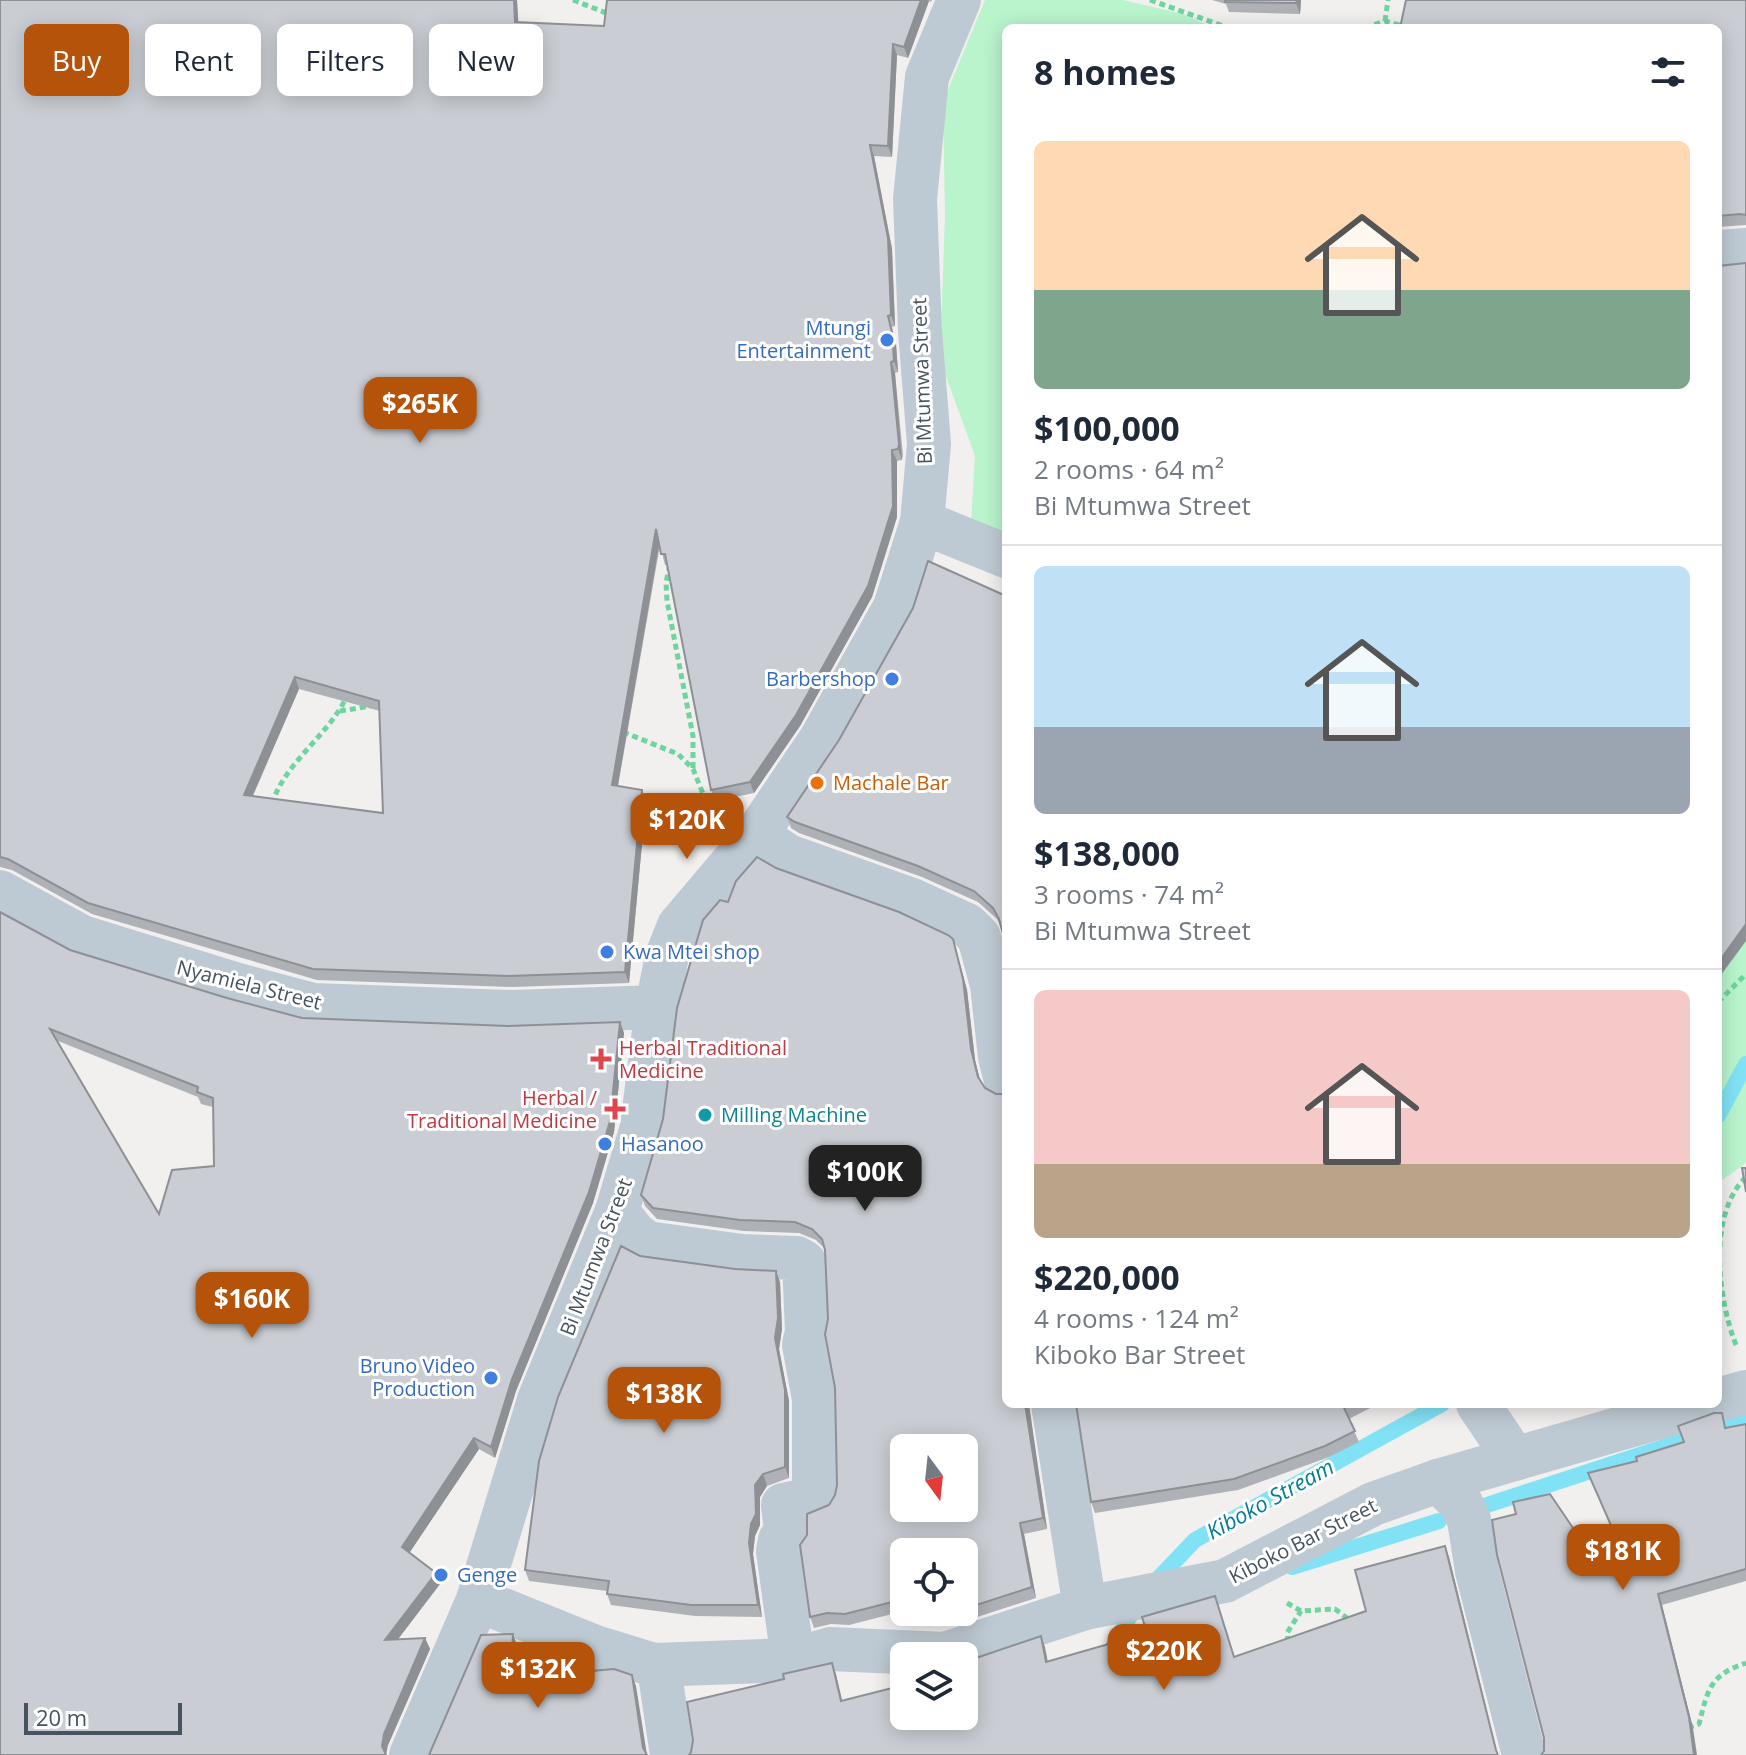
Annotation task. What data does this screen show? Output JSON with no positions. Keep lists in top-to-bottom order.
{
  "streets": {
    "street": ["Bi Mtumwa Street", "Nyamiela Street", "Kiboko Bar Street"]
  },
  "crossings": [
    ["Bi Mtumwa Street", "Nyamiela Street"],
    ["Bi Mtumwa Street", "Kiboko Bar Street"]
  ],
  "water": ["Kiboko Stream"],
  "places": {
    "other": [
      "Mtungi Entertainment",
      "Barbershop",
      "Machale Bar",
      "Kwa Mtei shop",
      "Milling Machine",
      "Hasanoo",
      "Bruno Video Production",
      "Genge"
    ],
    "health": ["Herbal Traditional Medicine", "Herbal / Traditional Medicine"]
  },
  "scale_bar": "20 m",
  "north": "bottom",
  "page": {
    "chip": [
      "Buy",
      "Rent",
      "Filters",
      "New"
    ],
    "heading": "8 homes",
    "list": [
      {
        "name": "$100,000",
        "note": "2 rooms · 64 m² · Bi Mtumwa Street"
      },
      {
        "name": "$138,000",
        "note": "3 rooms · 74 m² · Bi Mtumwa Street"
      },
      {
        "name": "$220,000",
        "note": "4 rooms · 124 m² · Kiboko Bar Street"
      }
    ],
    "price": [
      "$265K",
      "$120K",
      "$100K",
      "$160K",
      "$138K",
      "$181K",
      "$220K",
      "$132K"
    ],
    "scale": "20 m"
  }
}
